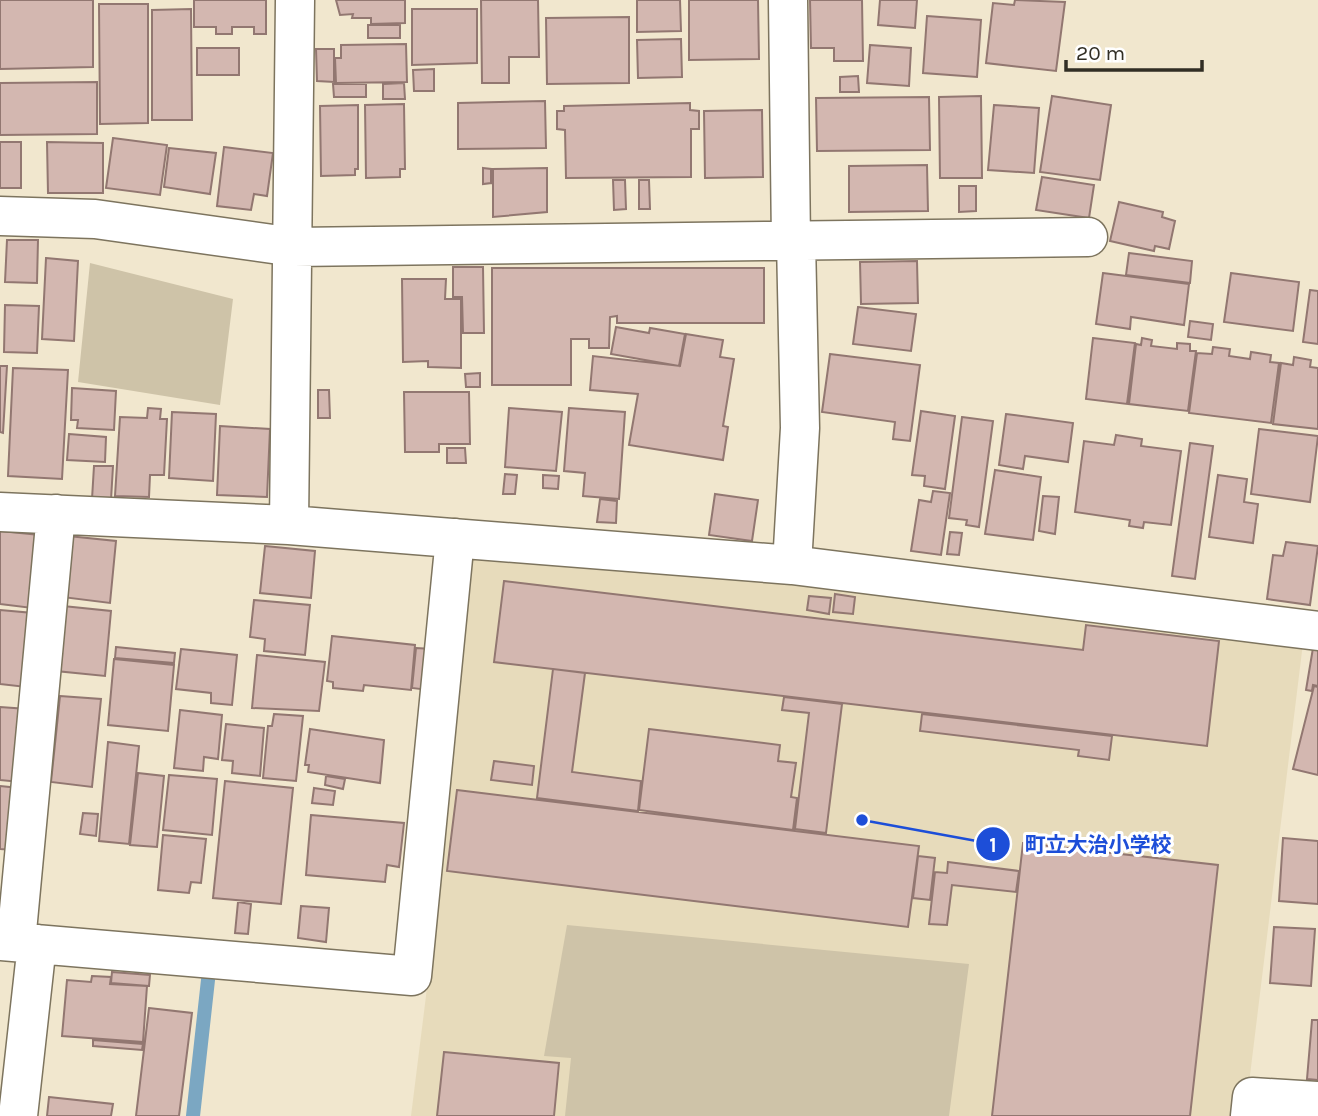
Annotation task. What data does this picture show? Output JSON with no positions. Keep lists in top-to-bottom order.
{
  "places": ["町立大治小学校"],
  "scale_bar": "20 m"
}
